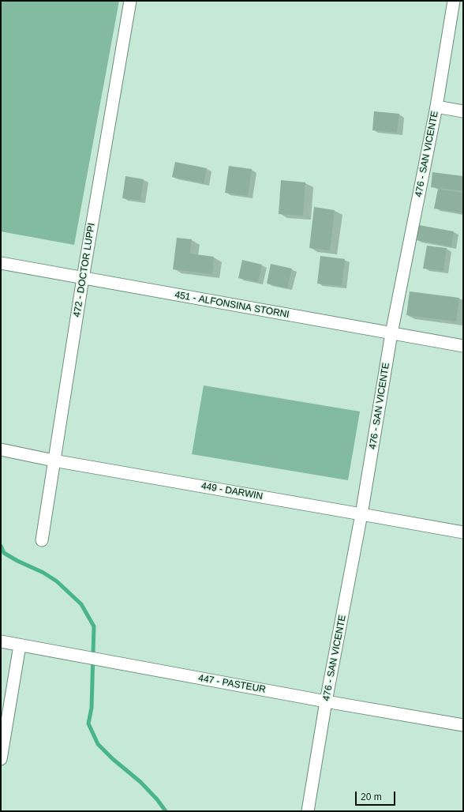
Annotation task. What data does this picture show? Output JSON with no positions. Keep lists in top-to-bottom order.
{
  "streets": {
    "street": [
      "476 - SAN VICENTE",
      "472 - DOCTOR LUPPI",
      "451 - ALFONSINA STORNI",
      "449 - DARWIN",
      "447 - PASTEUR"
    ]
  },
  "crossings": [
    ["476 - SAN VICENTE", "451 - ALFONSINA STORNI"],
    ["476 - SAN VICENTE", "449 - DARWIN"],
    ["476 - SAN VICENTE", "447 - PASTEUR"],
    ["472 - DOCTOR LUPPI", "451 - ALFONSINA STORNI"],
    ["472 - DOCTOR LUPPI", "449 - DARWIN"]
  ],
  "scale_bar": "20 m"
}
